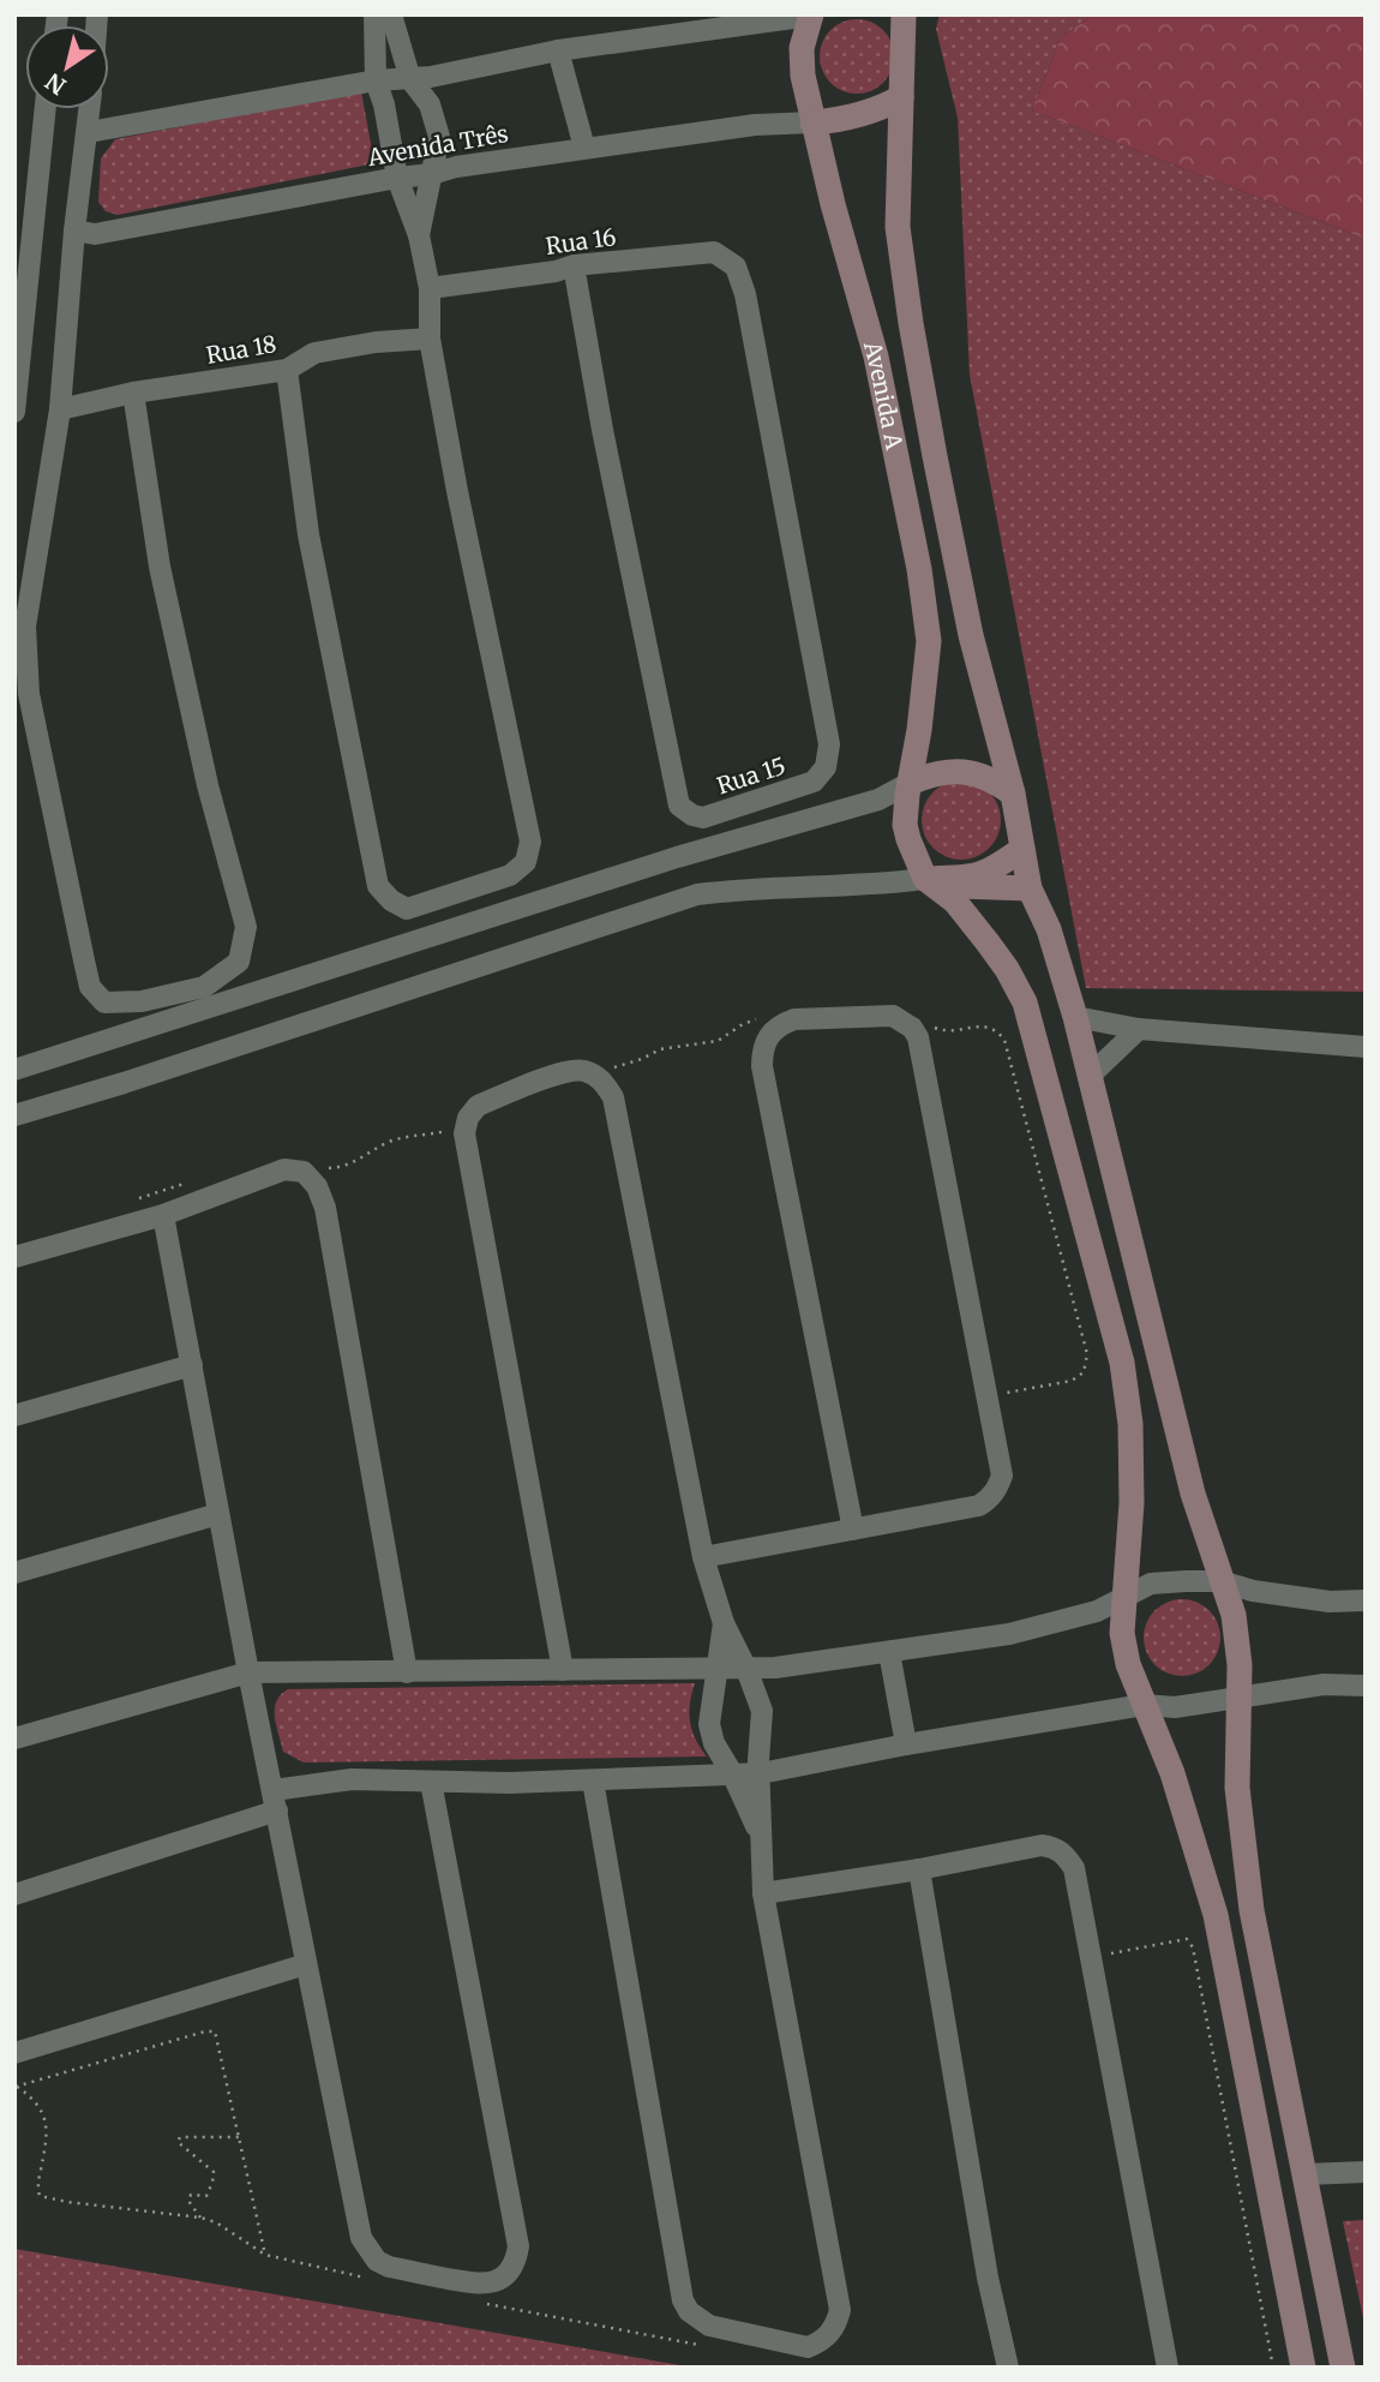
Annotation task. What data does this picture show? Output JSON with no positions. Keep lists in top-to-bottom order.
{
  "streets": {
    "main road": ["Avenida A"],
    "street": [
      "Avenida Três",
      "Rua 16",
      "Rua 18",
      "Rua 15"
    ]
  },
  "crossings": [
    ["Avenida Três", "Avenida A"],
    ["Rua 16", "Rua 15"]
  ],
  "north": "bottom left"
}
